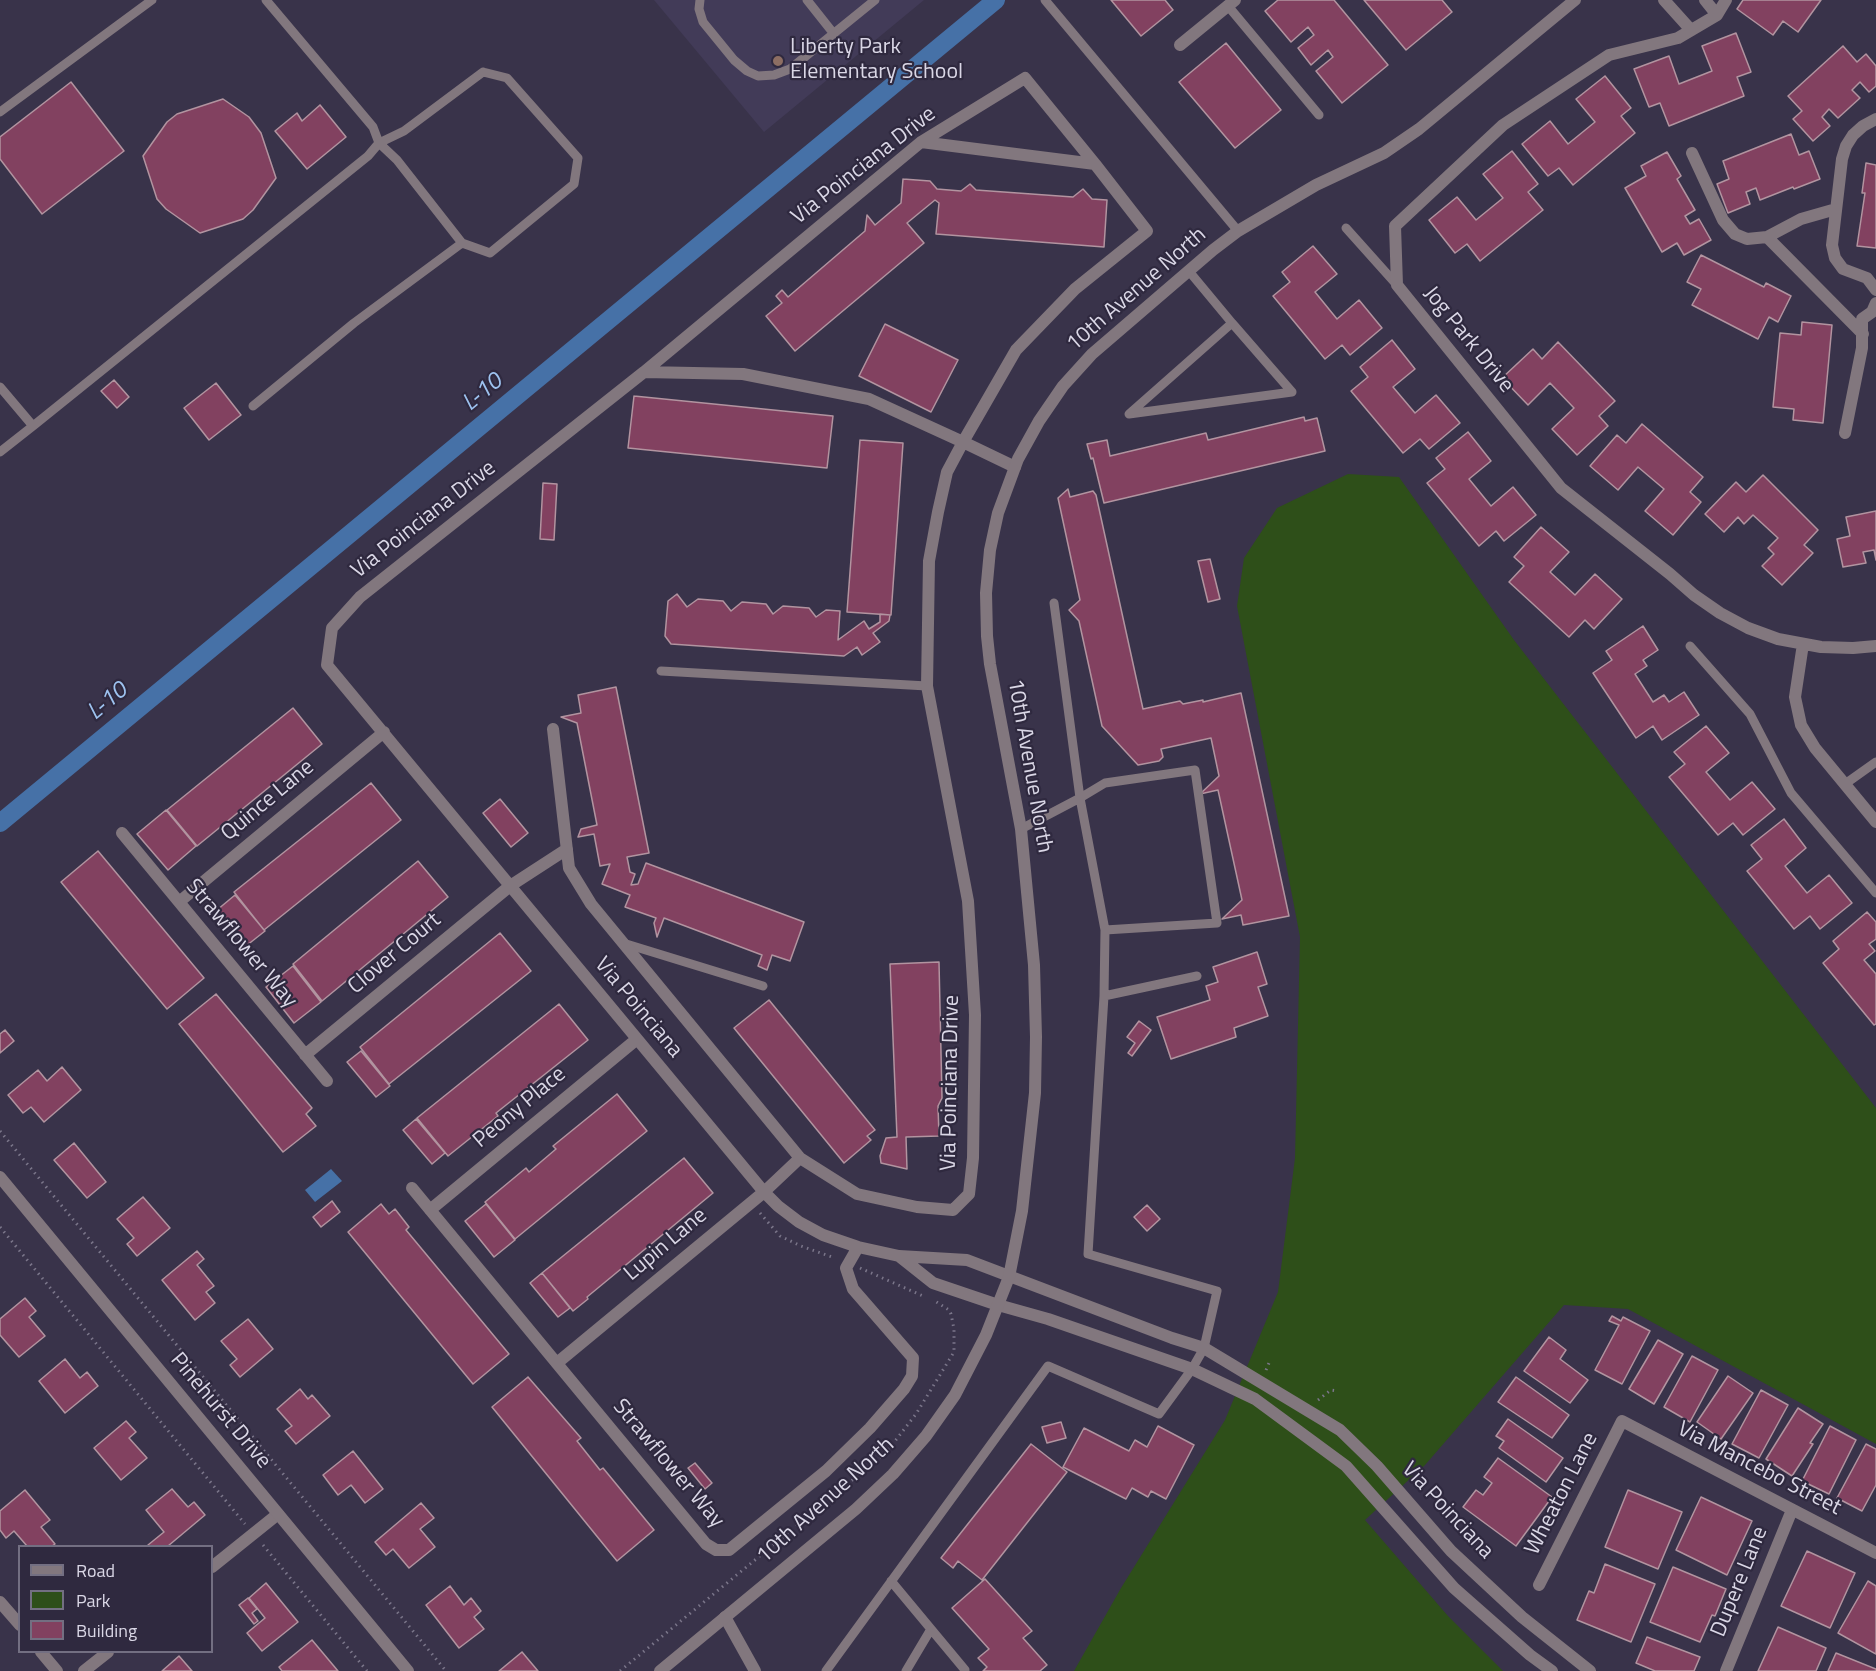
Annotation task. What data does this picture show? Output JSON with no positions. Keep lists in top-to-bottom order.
{
  "streets": {
    "street": [
      "Via Poinciana Drive",
      "10th Avenue North",
      "Jog Park Drive",
      "Quince Lane",
      "Strawflower Way",
      "Clover Court",
      "Via Poinciana",
      "Peony Place",
      "Lupin Lane",
      "Pinehurst Drive",
      "Via Mancebo Street",
      "Wheaton Lane",
      "Dupere Lane"
    ]
  },
  "crossings": [
    ["Via Poinciana Drive", "Quince Lane"],
    ["Via Poinciana Drive", "Via Poinciana"],
    ["Via Poinciana Drive", "Lupin Lane"],
    ["10th Avenue North", "Via Poinciana"],
    ["Quince Lane", "Strawflower Way"],
    ["Quince Lane", "Via Poinciana"],
    ["Strawflower Way", "Clover Court"],
    ["Strawflower Way", "Peony Place"],
    ["Strawflower Way", "Lupin Lane"],
    ["Clover Court", "Via Poinciana"],
    ["Via Poinciana", "Peony Place"],
    ["Via Poinciana", "Lupin Lane"],
    ["Via Mancebo Street", "Wheaton Lane"],
    ["Via Mancebo Street", "Dupere Lane"]
  ],
  "water": ["L-10"],
  "places": ["Liberty Park Elementary School"],
  "legend": ["Road", "Park", "Building"]
}
